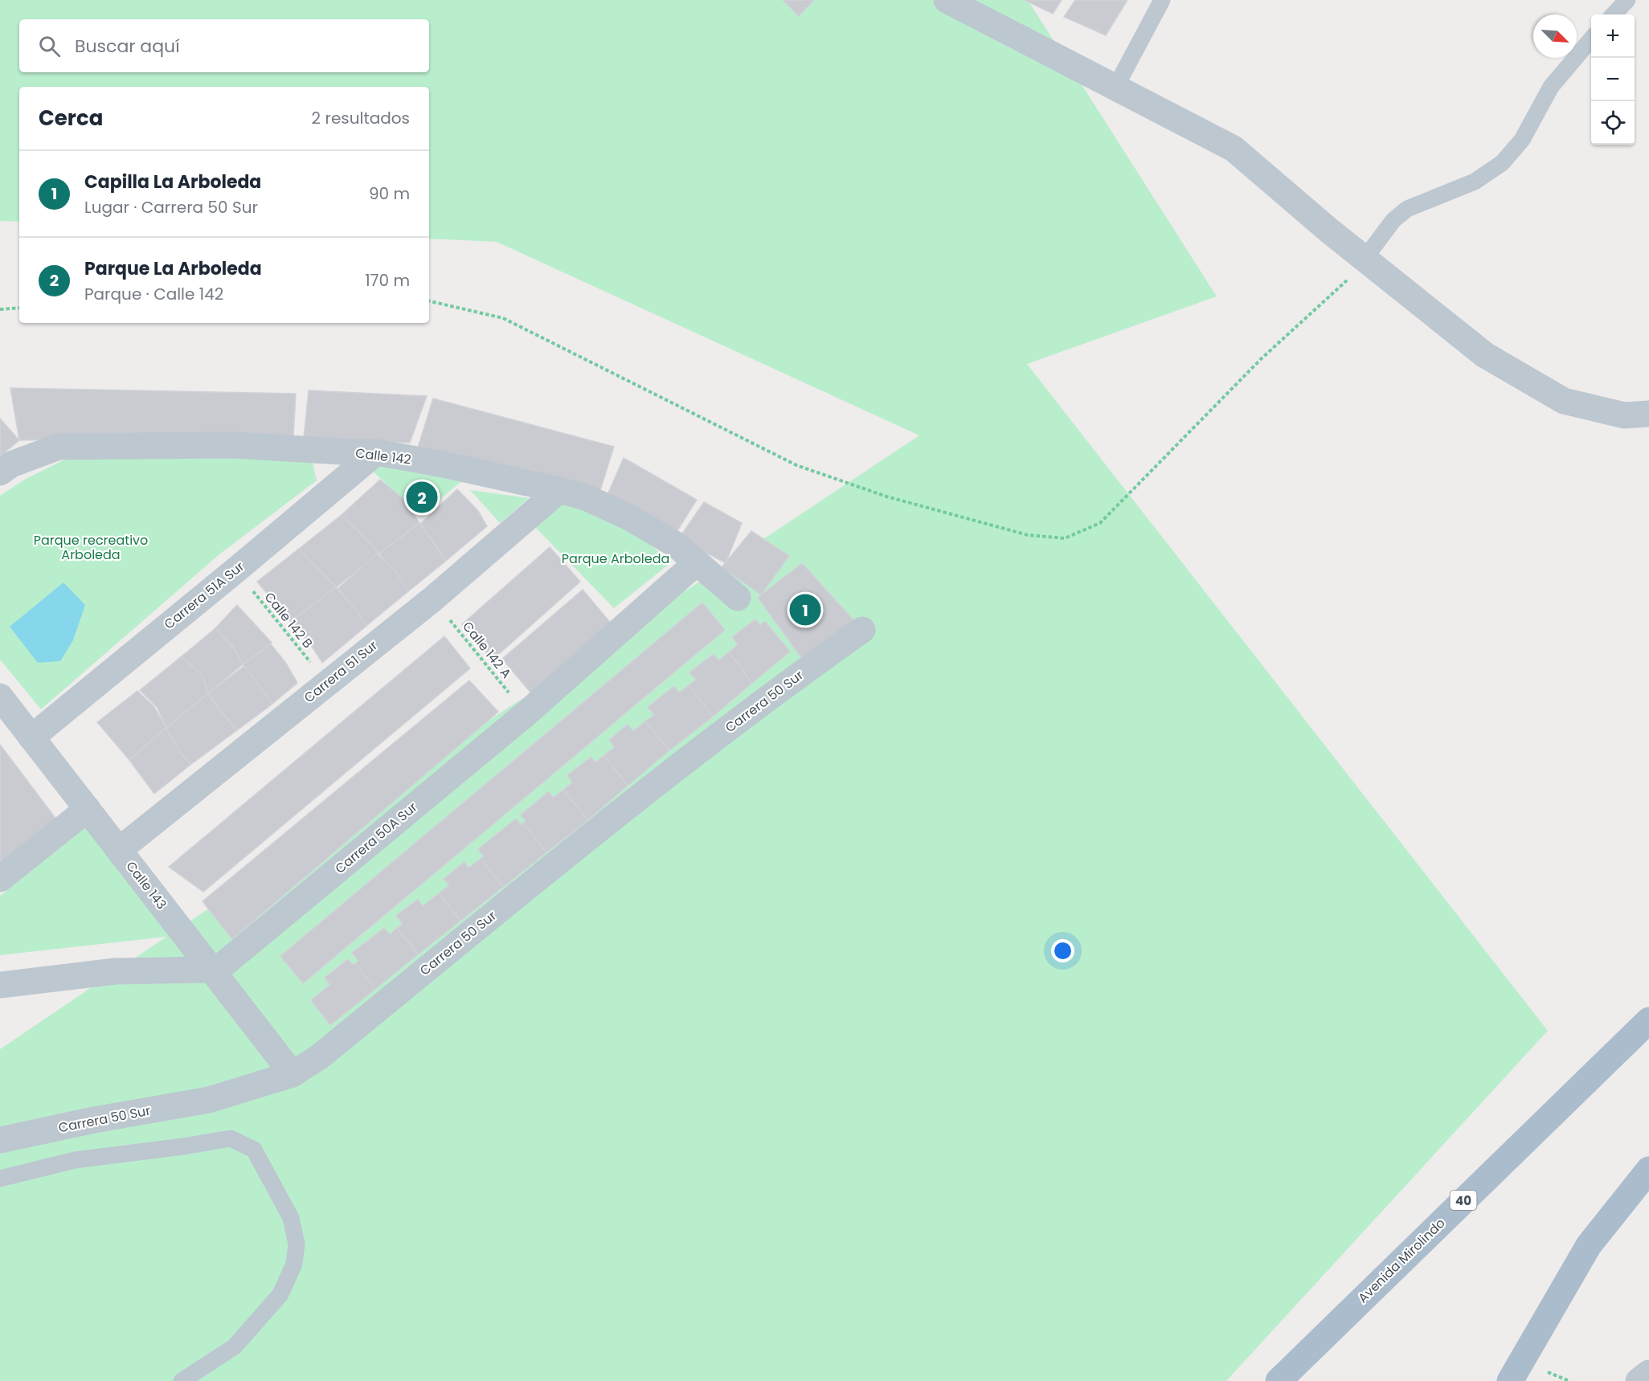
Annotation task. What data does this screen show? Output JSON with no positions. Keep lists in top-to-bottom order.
{
  "streets": {
    "main road": ["40", "Avenida Mirolindo"],
    "street": [
      "Calle 142",
      "Carrera 51A Sur",
      "Carrera 51 Sur",
      "Carrera 50 Sur",
      "Carrera 50A Sur",
      "Calle 143"
    ],
    "path": ["Calle 142 B", "Calle 142 A"]
  },
  "crossings": [
    ["Calle 142", "Carrera 51A Sur"],
    ["Calle 142", "Carrera 51 Sur"],
    ["Calle 142", "Carrera 50A Sur"],
    ["Carrera 51A Sur", "Calle 142 B"],
    ["Carrera 51A Sur", "Calle 143"],
    ["Calle 142 B", "Carrera 51 Sur"],
    ["Calle 142 A", "Carrera 51 Sur"],
    ["Calle 142 A", "Carrera 50A Sur"],
    ["Carrera 51 Sur", "Calle 143"],
    ["Carrera 50 Sur", "Calle 143"],
    ["Carrera 50A Sur", "Calle 143"]
  ],
  "parks": ["Parque recreativo Arboleda", "Parque Arboleda"],
  "north": "bottom right",
  "page": {
    "map_buttons": ["+", "−"],
    "search": "Buscar aquí",
    "heading": ["Cerca", "2 resultados"],
    "list": [
      {
        "mark": "1",
        "name": "Capilla La Arboleda",
        "note": "Lugar · Carrera 50 Sur",
        "value": "90 m"
      },
      {
        "mark": "2",
        "name": "Parque La Arboleda",
        "note": "Parque · Calle 142",
        "value": "170 m"
      }
    ],
    "pins": ["2", "1"]
  }
}
